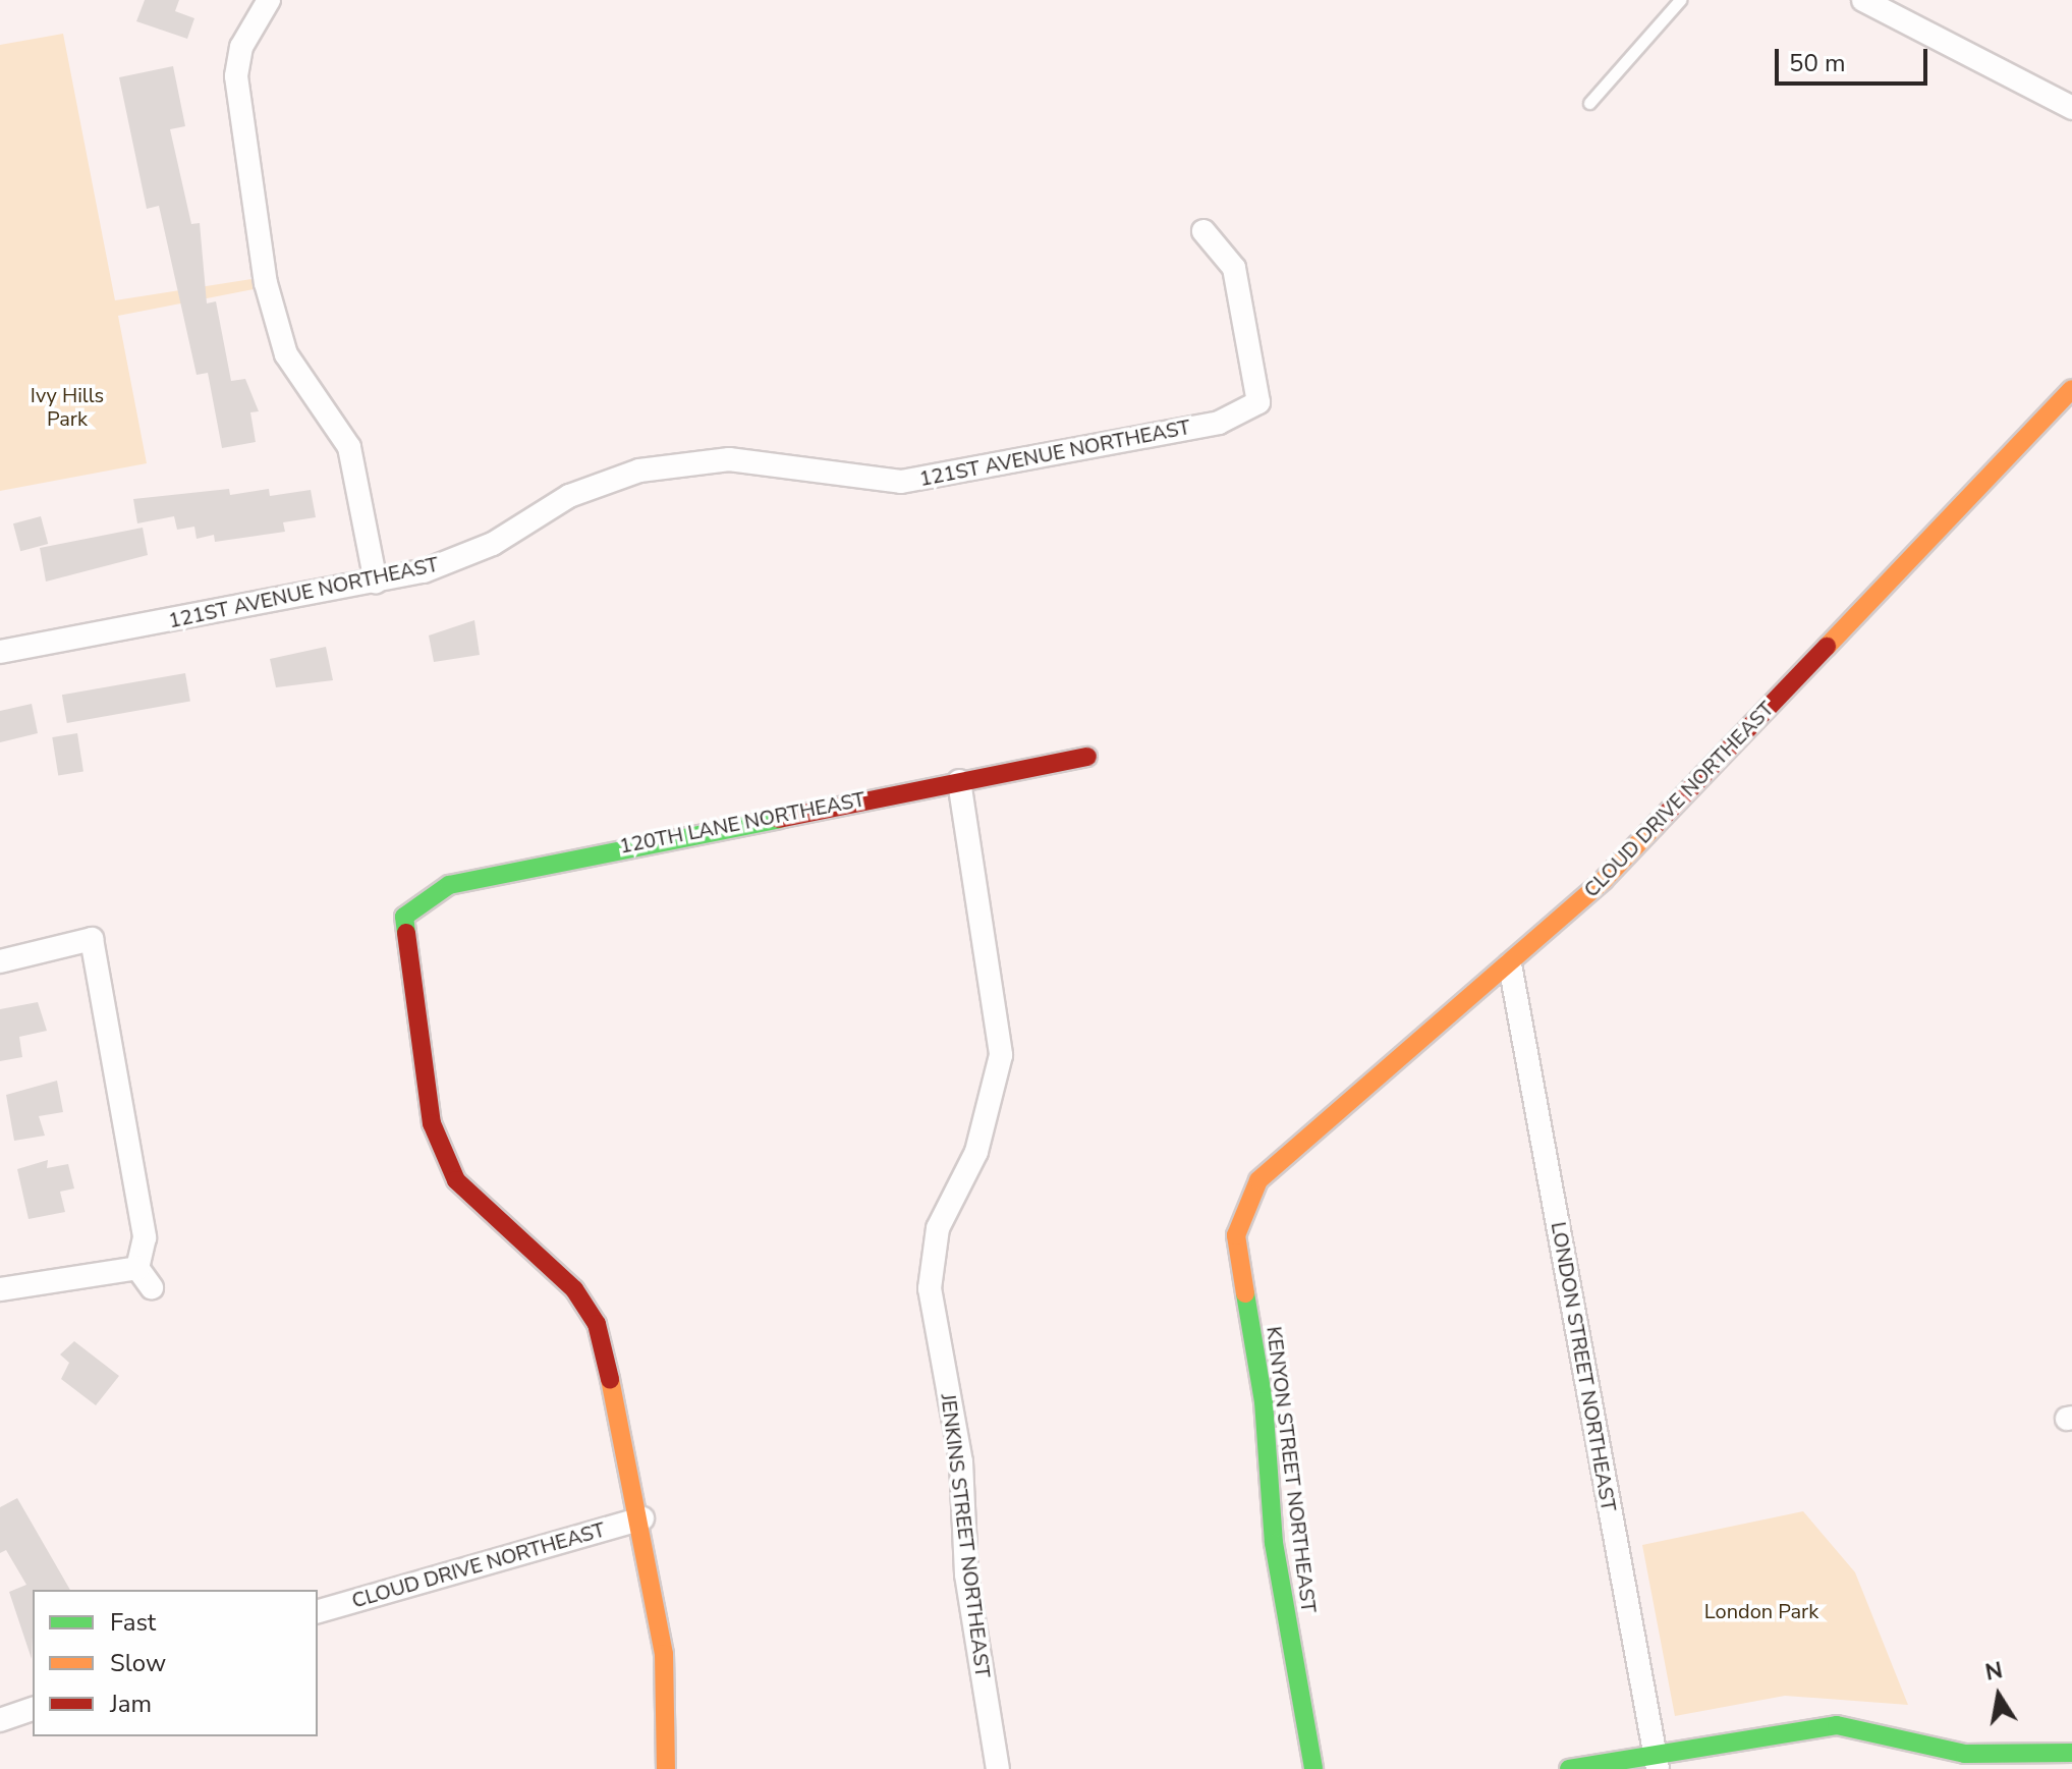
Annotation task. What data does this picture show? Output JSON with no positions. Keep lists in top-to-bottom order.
{
  "streets": {
    "street": [
      "121ST AVENUE NORTHEAST",
      "CLOUD DRIVE NORTHEAST",
      "120TH LANE NORTHEAST",
      "LONDON STREET NORTHEAST",
      "KENYON STREET NORTHEAST",
      "JENKINS STREET NORTHEAST"
    ]
  },
  "crossings": [
    ["CLOUD DRIVE NORTHEAST", "120TH LANE NORTHEAST"],
    ["CLOUD DRIVE NORTHEAST", "LONDON STREET NORTHEAST"],
    ["CLOUD DRIVE NORTHEAST", "KENYON STREET NORTHEAST"],
    ["120TH LANE NORTHEAST", "JENKINS STREET NORTHEAST"]
  ],
  "parks": ["Ivy Hills Park", "London Park"],
  "legend": ["Fast", "Slow", "Jam"],
  "scale_bar": "50 m",
  "north": "top"
}
